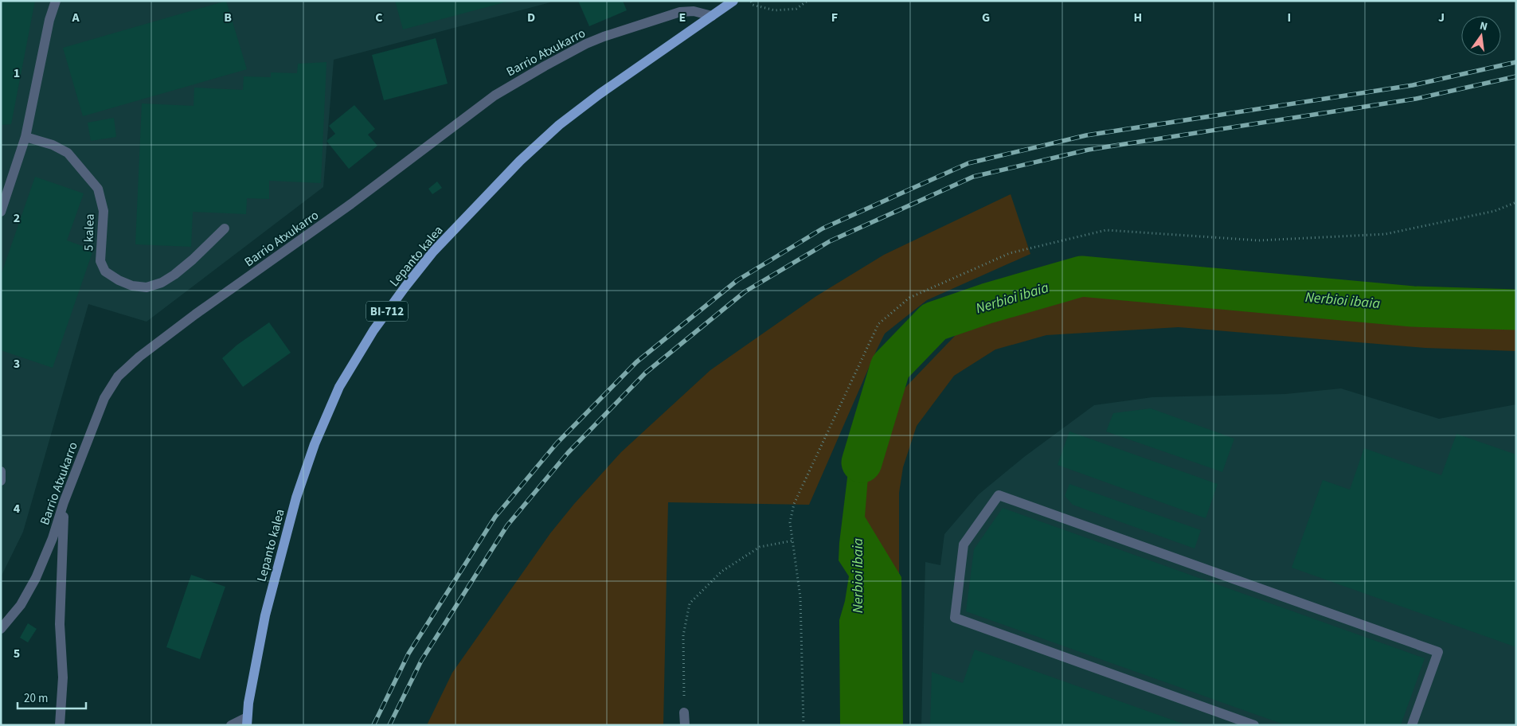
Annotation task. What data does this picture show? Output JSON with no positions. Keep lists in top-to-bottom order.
{
  "streets": {
    "main road": ["Lepanto kalea", "BI-712"],
    "street": ["Barrio Atxukarro", "5 kalea"]
  },
  "crossings": [
    ["Barrio Atxukarro", "Lepanto kalea"]
  ],
  "water": ["Nerbioi ibaia"],
  "scale_bar": "20 m",
  "north": "top",
  "grid": {
    "columns": [
      "A",
      "B",
      "C",
      "D",
      "E",
      "F",
      "G",
      "H",
      "I",
      "J"
    ],
    "rows": [
      "1",
      "2",
      "3",
      "4",
      "5"
    ]
  }
}
